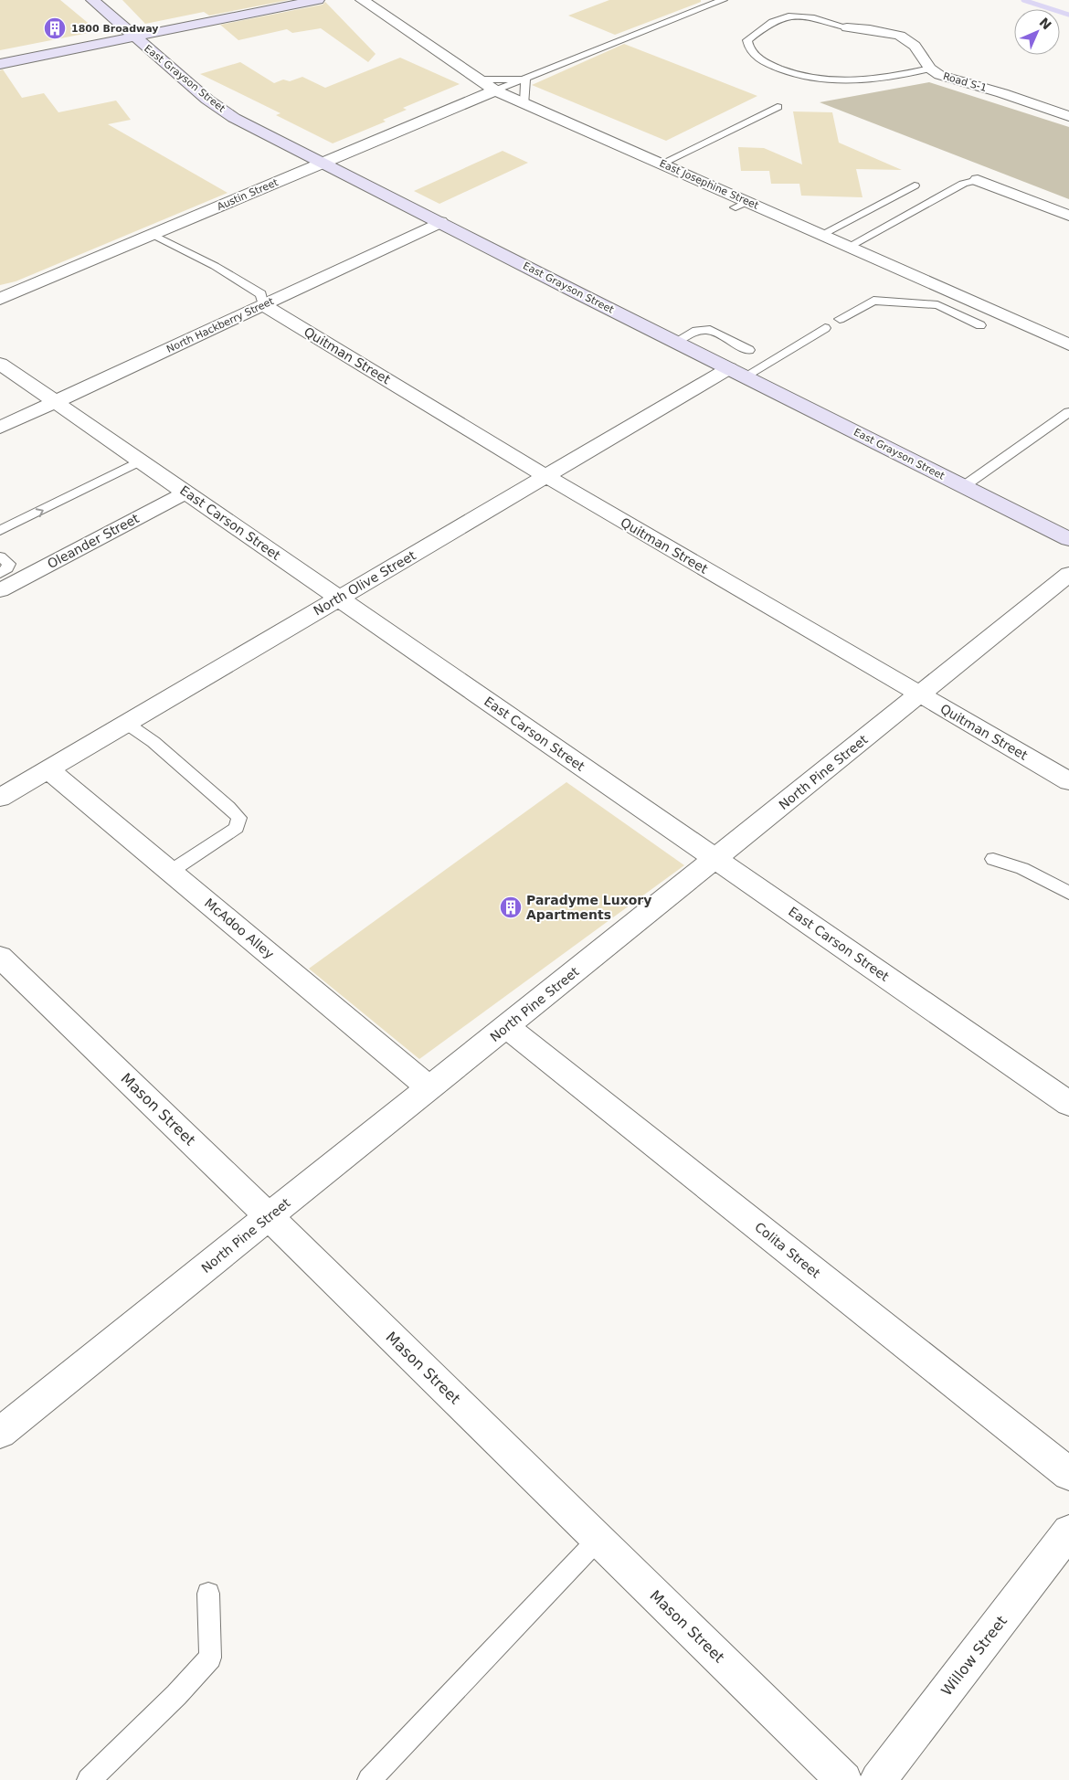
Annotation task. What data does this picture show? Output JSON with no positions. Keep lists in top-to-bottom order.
{
  "streets": {
    "street": [
      "East Grayson Street",
      "Road S-1",
      "East Josephine Street",
      "Austin Street",
      "North Hackberry Street",
      "Quitman Street",
      "East Carson Street",
      "Oleander Street",
      "North Olive Street",
      "North Pine Street",
      "McAdoo Alley",
      "Mason Street",
      "Colita Street",
      "Willow Street"
    ]
  },
  "crossings": [
    ["East Grayson Street", "Austin Street"],
    ["East Grayson Street", "North Hackberry Street"],
    ["East Grayson Street", "North Olive Street"],
    ["East Josephine Street", "Austin Street"],
    ["North Hackberry Street", "Quitman Street"],
    ["North Hackberry Street", "East Carson Street"],
    ["Quitman Street", "North Olive Street"],
    ["Quitman Street", "North Pine Street"],
    ["East Carson Street", "Oleander Street"],
    ["East Carson Street", "North Olive Street"],
    ["East Carson Street", "North Pine Street"],
    ["North Olive Street", "McAdoo Alley"],
    ["North Pine Street", "McAdoo Alley"],
    ["North Pine Street", "Mason Street"],
    ["North Pine Street", "Colita Street"]
  ],
  "places": {
    "building": ["1800 Broadway", "Paradyme Luxory Apartments"]
  },
  "north": "top right"
}
